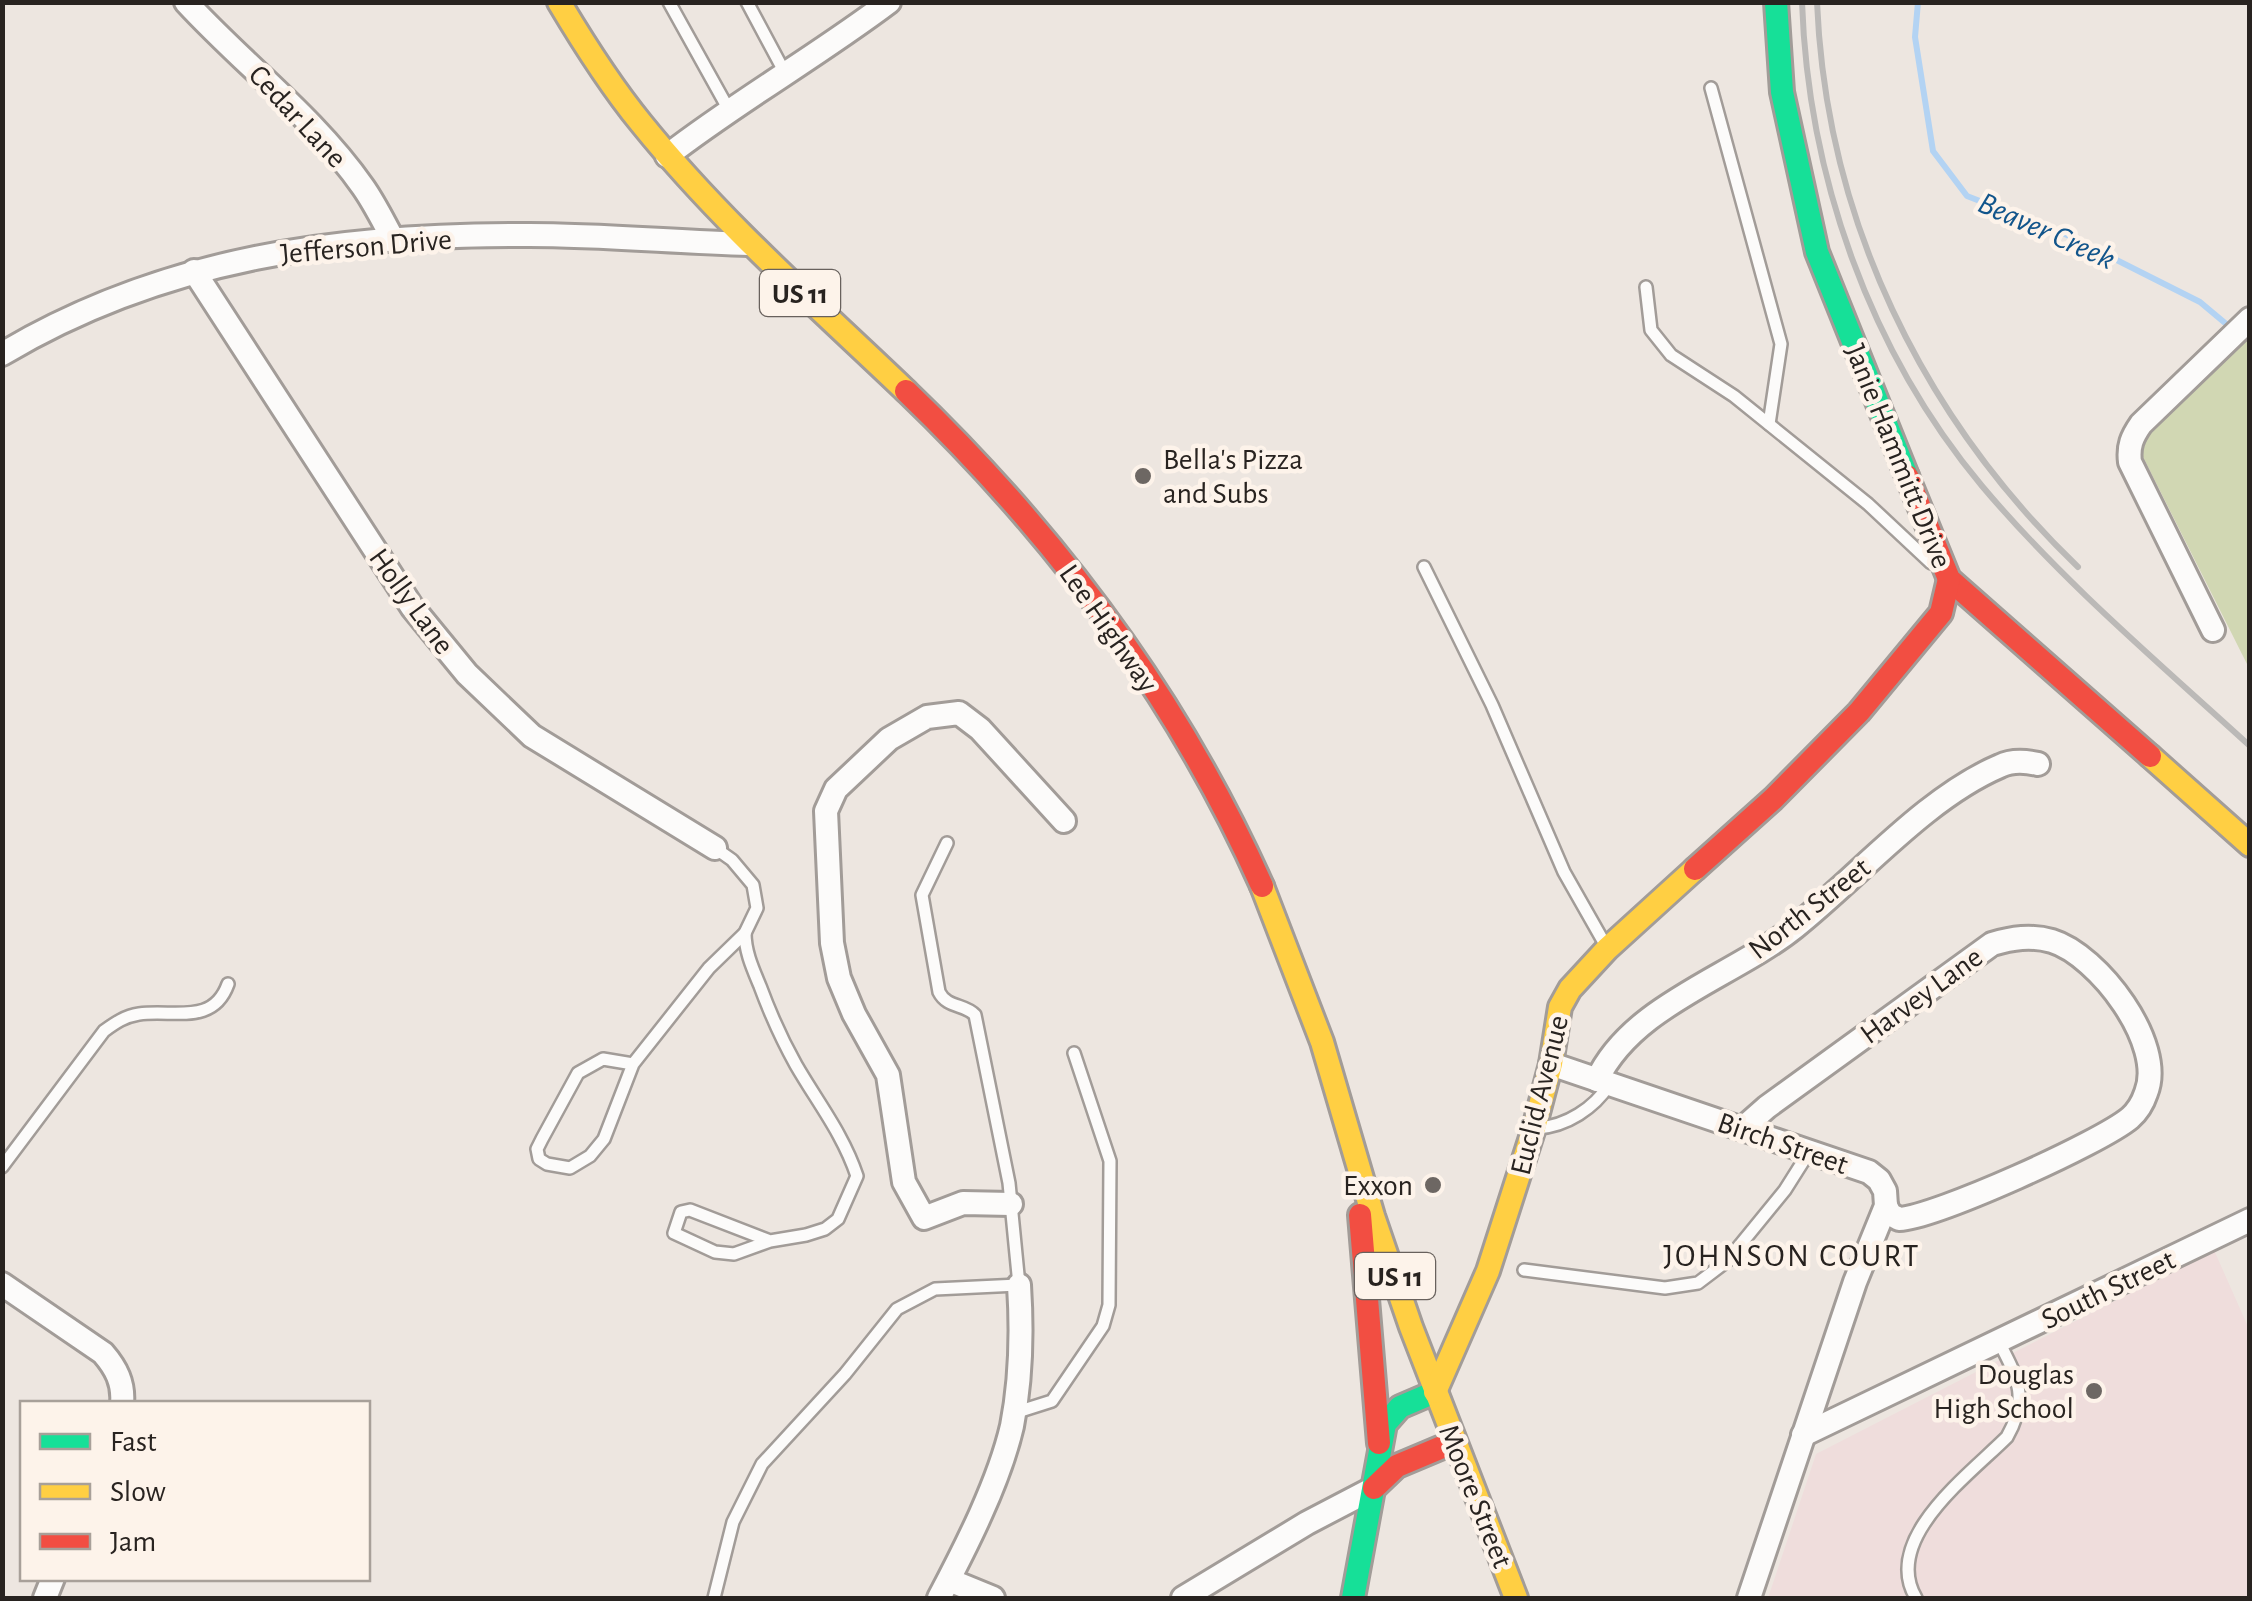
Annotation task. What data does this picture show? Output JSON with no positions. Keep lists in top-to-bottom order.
{
  "streets": {
    "main road": [
      "US 11",
      "Janie Hammitt Drive",
      "Lee Highway",
      "Euclid Avenue",
      "Moore Street"
    ],
    "street": [
      "Cedar Lane",
      "Jefferson Drive",
      "Holly Lane",
      "North Street",
      "Harvey Lane",
      "Birch Street",
      "South Street"
    ]
  },
  "crossings": [
    ["Cedar Lane", "Jefferson Drive"],
    ["Jefferson Drive", "Holly Lane"],
    ["Jefferson Drive", "Lee Highway"],
    ["Janie Hammitt Drive", "Euclid Avenue"],
    ["Lee Highway", "Euclid Avenue"],
    ["Lee Highway", "Moore Street"],
    ["North Street", "Birch Street"],
    ["Harvey Lane", "Birch Street"],
    ["Euclid Avenue", "Birch Street"],
    ["Euclid Avenue", "Moore Street"]
  ],
  "districts": ["JOHNSON COURT"],
  "water": ["Beaver Creek"],
  "places": ["Bella's Pizza and Subs", "Exxon", "Douglas High School"],
  "legend": ["Fast", "Slow", "Jam"]
}
